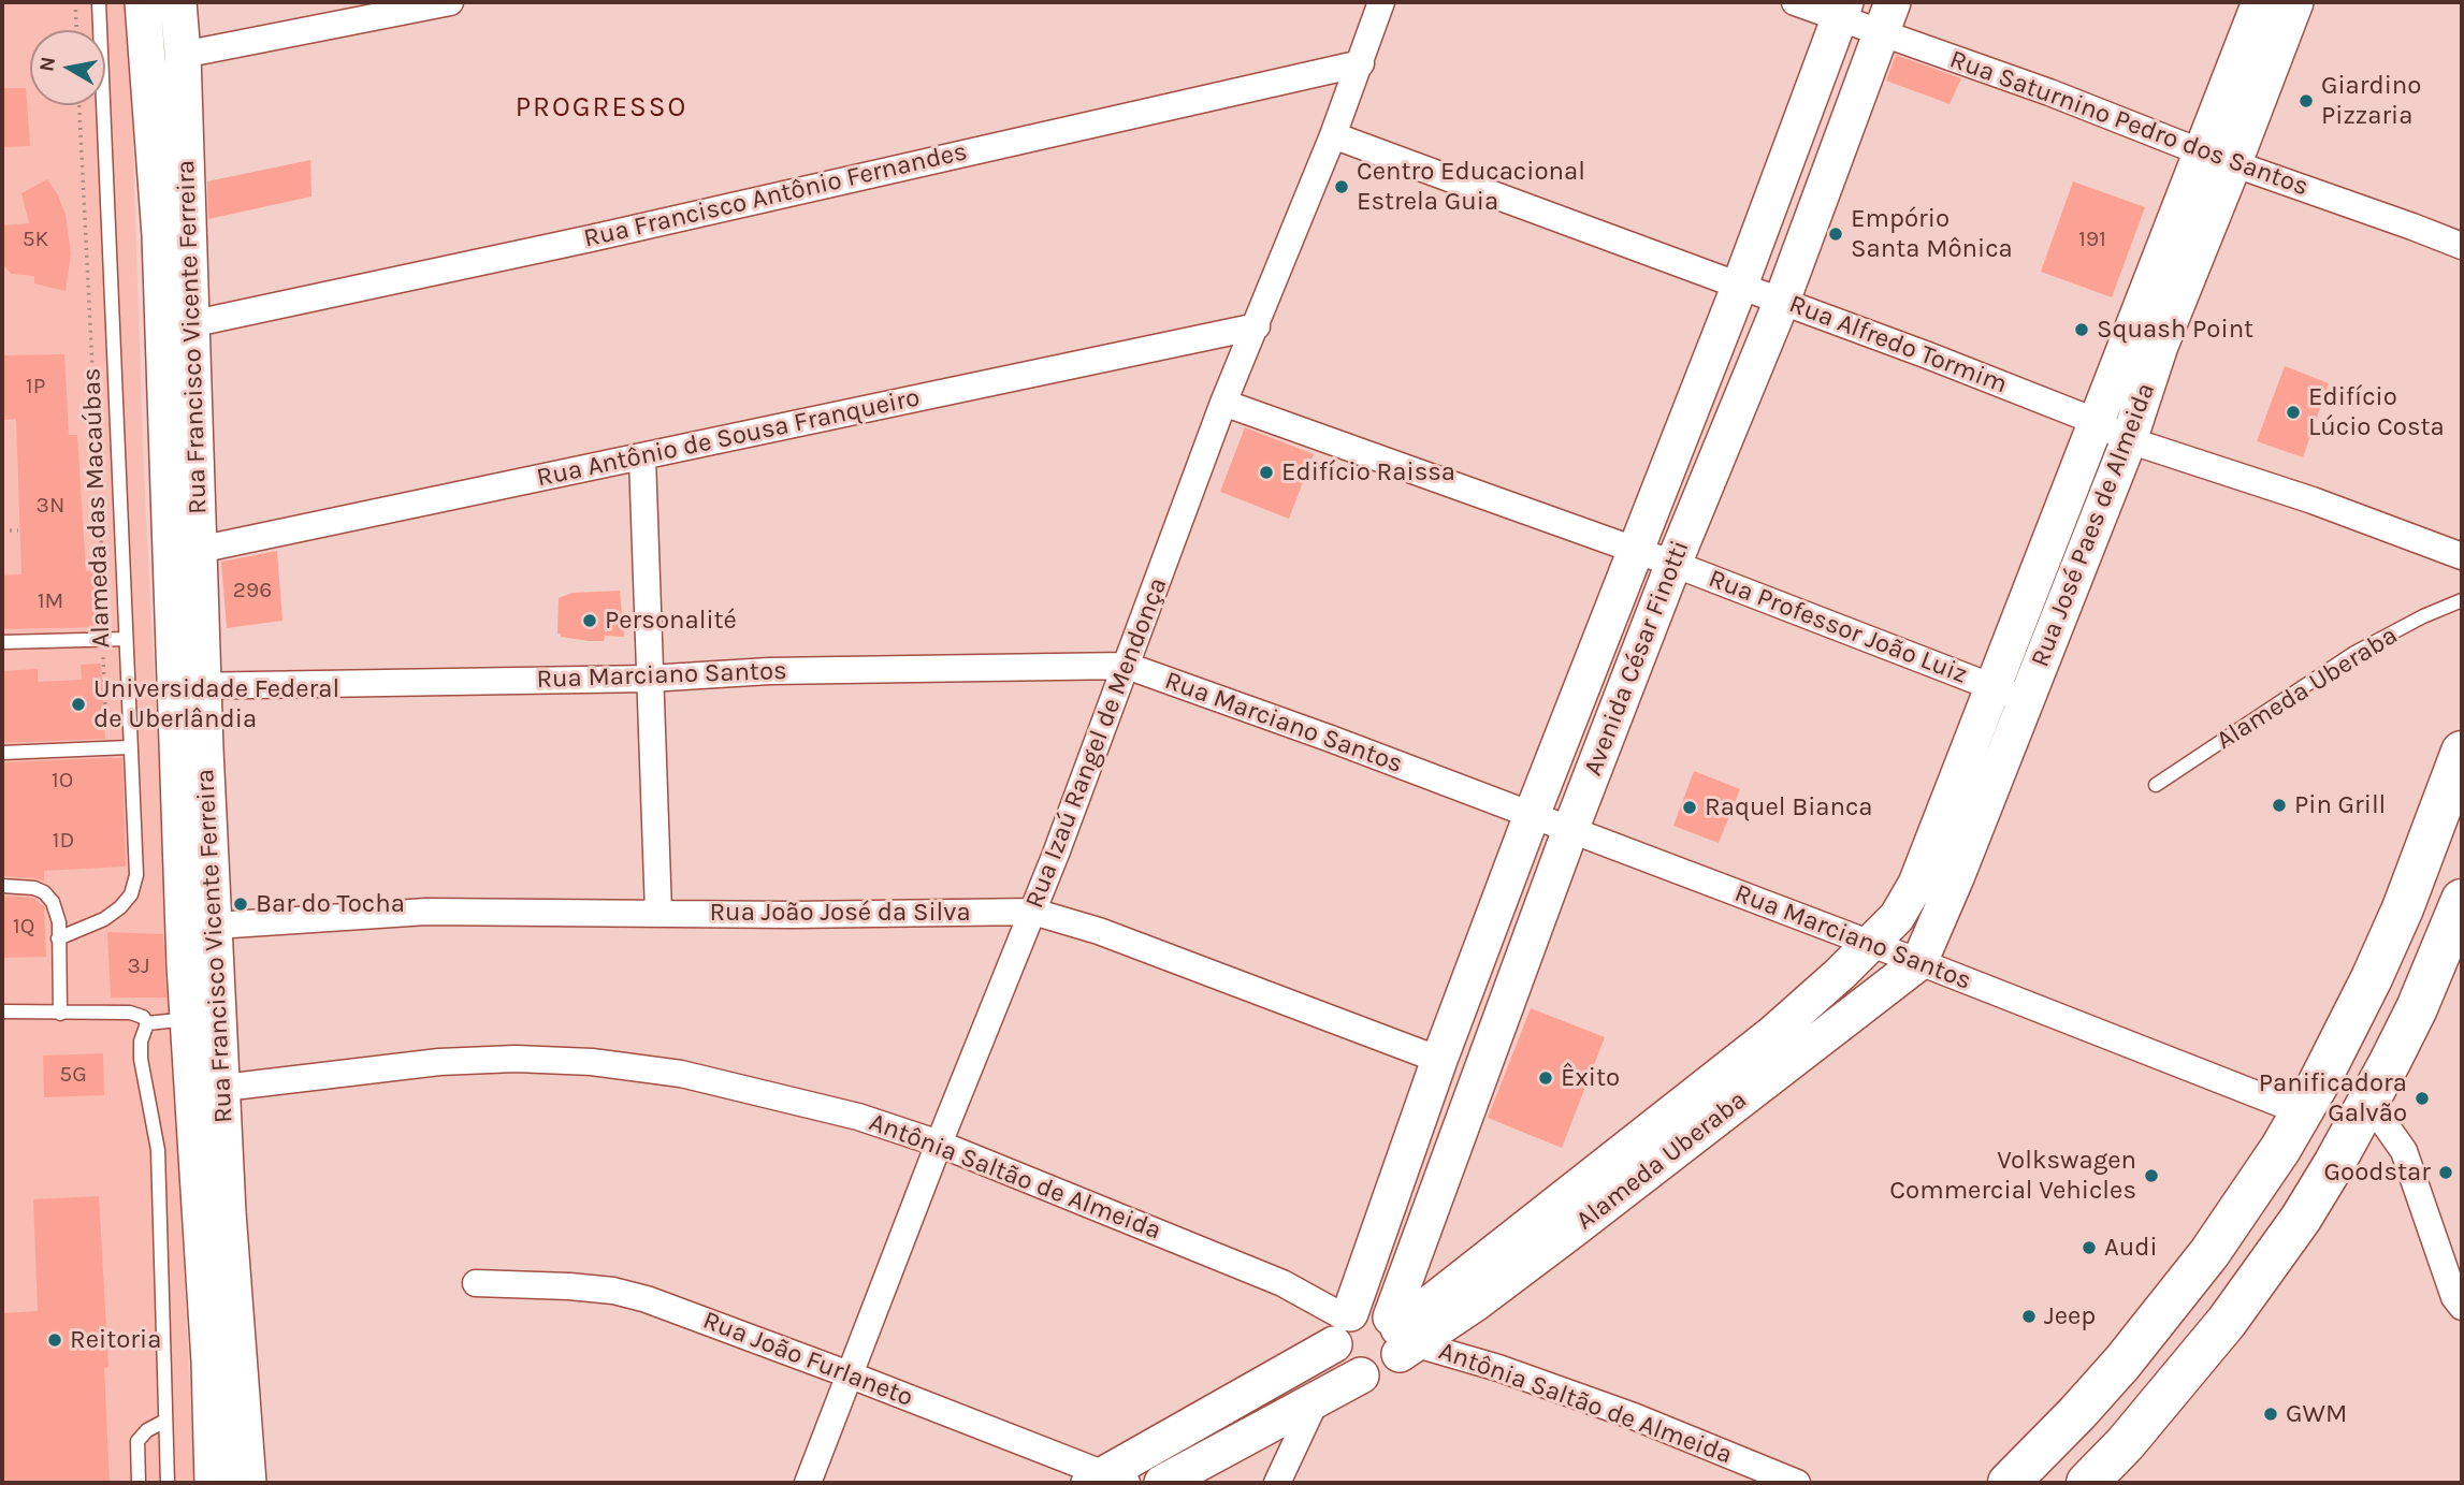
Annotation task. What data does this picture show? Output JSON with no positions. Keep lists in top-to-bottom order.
{
  "streets": {
    "main road": [
      "Rua Francisco Vicente Ferreira",
      "Rua José Paes de Almeida",
      "Avenida César Finotti",
      "Alameda Uberaba"
    ],
    "street": [
      "Rua Saturnino Pedro dos Santos",
      "Rua Francisco Antônio Fernandes",
      "Rua Alfredo Tormim",
      "Rua Antônio de Sousa Franqueiro",
      "Rua Professor João Luiz",
      "Rua Marciano Santos",
      "Rua Izaú Rangel de Mendonça",
      "Rua João José da Silva",
      "Antônia Saltão de Almeida",
      "Rua João Furlaneto"
    ],
    "lane": ["Alameda das Macaúbas"]
  },
  "crossings": [
    ["Rua Saturnino Pedro dos Santos", "Rua José Paes de Almeida"],
    ["Rua Saturnino Pedro dos Santos", "Avenida César Finotti"],
    ["Rua Francisco Antônio Fernandes", "Rua Francisco Vicente Ferreira"],
    ["Rua Francisco Antônio Fernandes", "Rua Izaú Rangel de Mendonça"],
    ["Rua Francisco Vicente Ferreira", "Rua Antônio de Sousa Franqueiro"],
    ["Rua Francisco Vicente Ferreira", "Rua Marciano Santos"],
    ["Rua Francisco Vicente Ferreira", "Rua João José da Silva"],
    ["Rua Francisco Vicente Ferreira", "Antônia Saltão de Almeida"],
    ["Rua Alfredo Tormim", "Rua José Paes de Almeida"],
    ["Rua Alfredo Tormim", "Avenida César Finotti"],
    ["Rua Alfredo Tormim", "Rua Izaú Rangel de Mendonça"],
    ["Rua Antônio de Sousa Franqueiro", "Rua Izaú Rangel de Mendonça"],
    ["Rua José Paes de Almeida", "Rua Professor João Luiz"],
    ["Rua José Paes de Almeida", "Rua Marciano Santos"],
    ["Rua José Paes de Almeida", "Alameda Uberaba"],
    ["Rua Professor João Luiz", "Avenida César Finotti"],
    ["Rua Professor João Luiz", "Rua Izaú Rangel de Mendonça"],
    ["Avenida César Finotti", "Rua Marciano Santos"],
    ["Avenida César Finotti", "Alameda Uberaba"],
    ["Avenida César Finotti", "Rua João José da Silva"],
    ["Avenida César Finotti", "Antônia Saltão de Almeida"],
    ["Rua Marciano Santos", "Alameda Uberaba"],
    ["Rua Marciano Santos", "Rua Izaú Rangel de Mendonça"],
    ["Alameda Uberaba", "Antônia Saltão de Almeida"],
    ["Rua Izaú Rangel de Mendonça", "Rua João José da Silva"],
    ["Rua Izaú Rangel de Mendonça", "Antônia Saltão de Almeida"],
    ["Rua Izaú Rangel de Mendonça", "Rua João Furlaneto"]
  ],
  "districts": ["PROGRESSO"],
  "places": [
    "Giardino Pizzaria",
    "Centro Educacional Estrela Guia",
    "Empório Santa Mônica",
    "Squash Point",
    "Edifício Lúcio Costa",
    "Edifício Raissa",
    "Personalité",
    "Universidade Federal de Uberlândia",
    "Pin Grill",
    "Raquel Bianca",
    "Bar do Tocha",
    "Êxito",
    "Panificadora Galvão",
    "Goodstar",
    "Volkswagen Commercial Vehicles",
    "Audi",
    "Jeep",
    "Reitoria",
    "GWM"
  ],
  "house_numbers": [
    "5K",
    "191",
    "1P",
    "3N",
    "296",
    "1M",
    "1O",
    "1D",
    "1Q",
    "3J",
    "5G"
  ],
  "north": "left"
}
